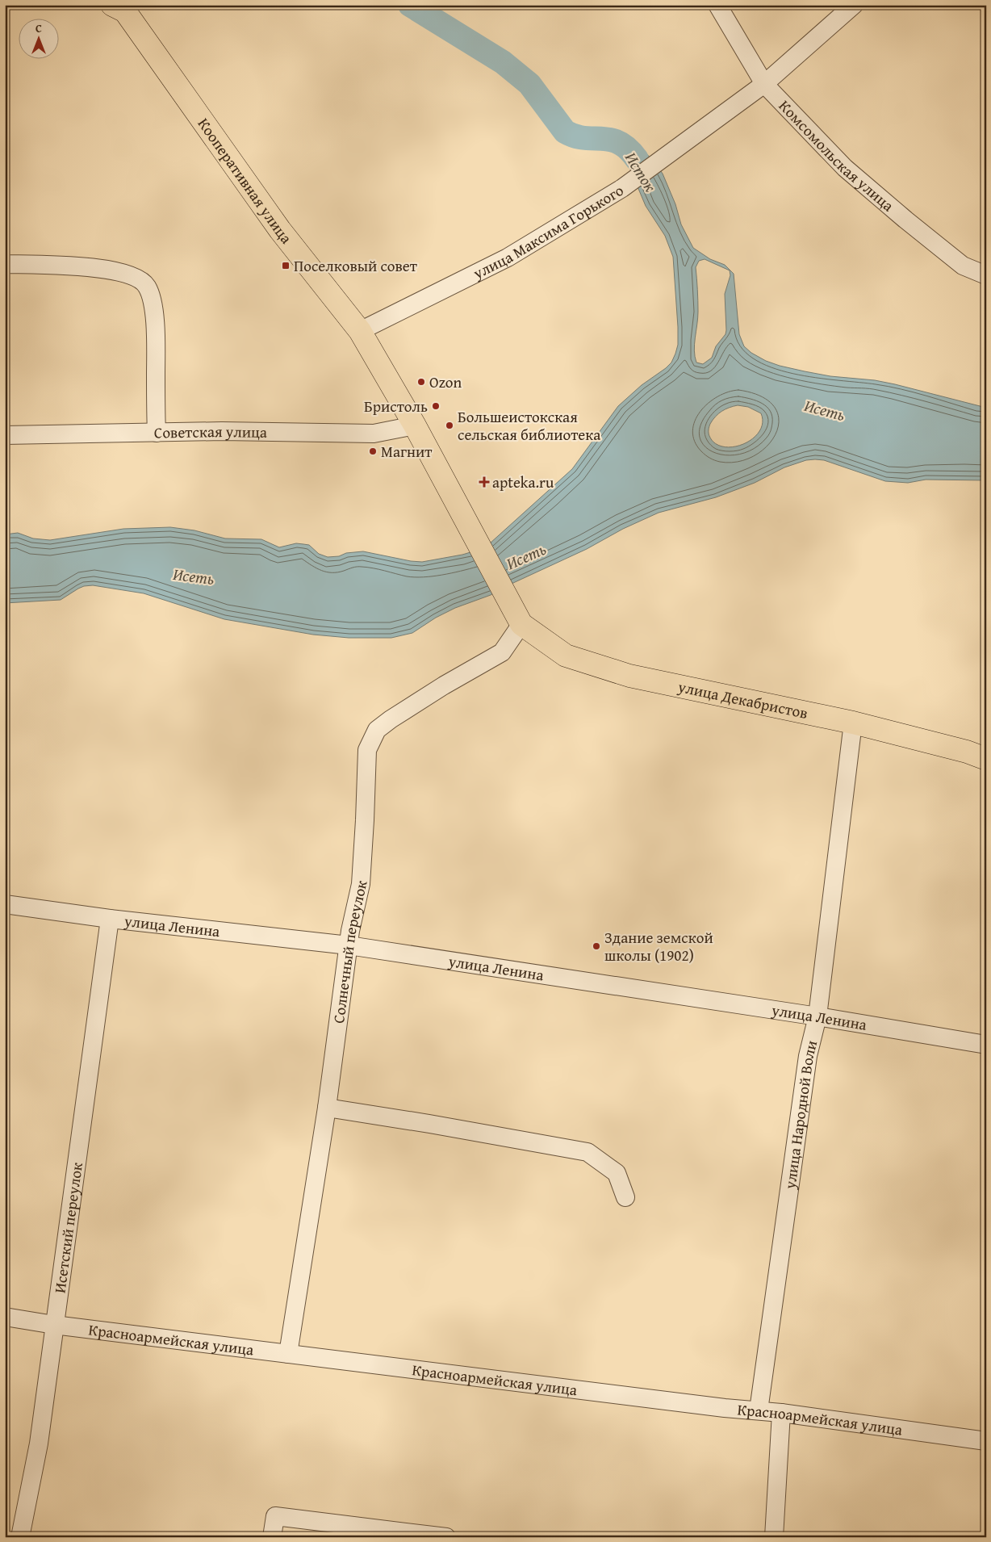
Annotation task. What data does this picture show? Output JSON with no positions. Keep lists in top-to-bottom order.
{
  "streets": {
    "main road": ["Кооперативная улица", "улица Декабристов"],
    "street": [
      "Комсомольская улица",
      "улица Максима Горького",
      "Советская улица",
      "улица Ленина",
      "Солнечный переулок",
      "улица Народной Воли",
      "Исетский переулок",
      "Красноармейская улица"
    ]
  },
  "crossings": [
    ["Комсомольская улица", "улица Максима Горького"],
    ["Кооперативная улица", "улица Максима Горького"],
    ["Кооперативная улица", "Советская улица"],
    ["Кооперативная улица", "улица Декабристов"],
    ["Кооперативная улица", "Солнечный переулок"],
    ["улица Декабристов", "Солнечный переулок"],
    ["улица Декабристов", "улица Народной Воли"],
    ["улица Ленина", "Солнечный переулок"],
    ["улица Ленина", "улица Народной Воли"],
    ["улица Ленина", "Исетский переулок"],
    ["Солнечный переулок", "Красноармейская улица"],
    ["улица Народной Воли", "Красноармейская улица"],
    ["Исетский переулок", "Красноармейская улица"]
  ],
  "water": ["Исток", "Исеть"],
  "places": {
    "transit": ["Поселковый совет"],
    "other": [
      "Ozon",
      "Бристоль",
      "Большеистокская сельская библиотека",
      "Магнит",
      "Здание земской школы (1902)"
    ],
    "health": ["apteka.ru"]
  },
  "north": "top"
}
